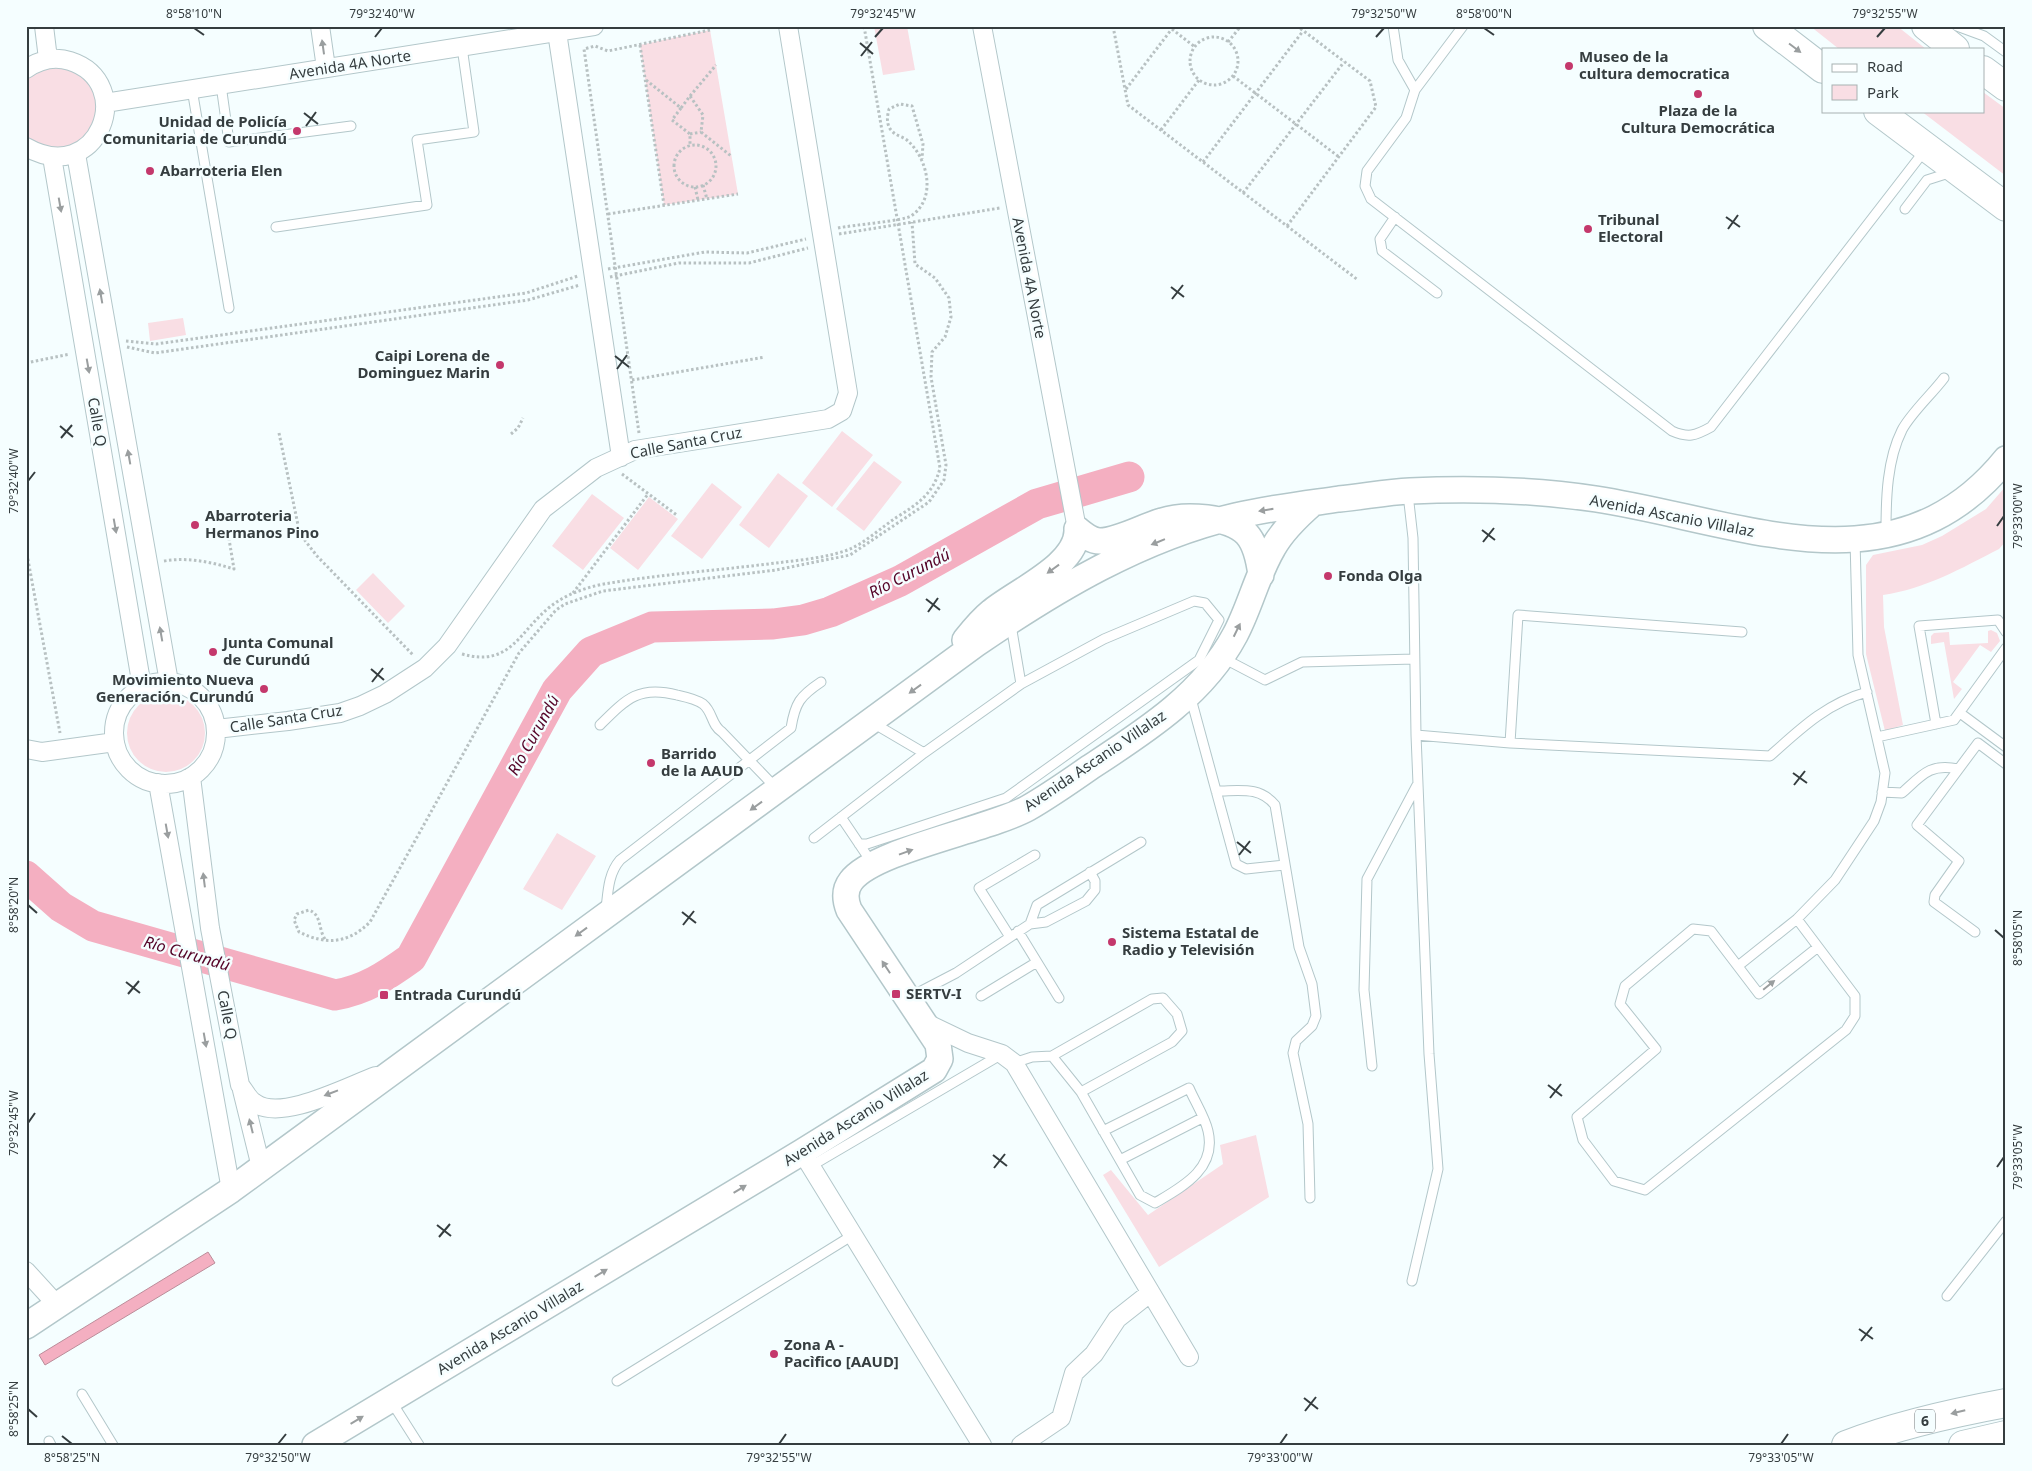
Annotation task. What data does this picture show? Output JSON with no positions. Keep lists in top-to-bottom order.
{
  "streets": {
    "highway": ["6"],
    "main road": ["Avenida Ascanio Villalaz"],
    "street": ["Avenida 4A Norte", "Calle Q", "Calle Santa Cruz"]
  },
  "crossings": [
    ["Calle Q", "Calle Santa Cruz"],
    ["Calle Q", "Avenida Ascanio Villalaz"]
  ],
  "water": ["Río Curundú"],
  "places": {
    "other": [
      "Museo de la cultura democratica",
      "Plaza de la Cultura Democrática",
      "Unidad de Policía Comunitaria de Curundú",
      "Abarroteria Elen",
      "Tribunal Electoral",
      "Caipi Lorena de Dominguez Marin",
      "Abarroteria Hermanos Pino",
      "Fonda Olga",
      "Junta Comunal de Curundú",
      "Movimiento Nueva Generación, Curundú",
      "Barrido de la AAUD",
      "Sistema Estatal de Radio y Televisión",
      "Zona A - Pacìfico [AAUD]"
    ],
    "transit": ["SERTV-I", "Entrada Curundú"]
  },
  "legend": ["Road", "Park"],
  "coordinates": [
    "8°58'10\"N",
    "79°32'40\"W",
    "79°32'45\"W",
    "79°32'50\"W",
    "8°58'00\"N",
    "79°32'55\"W",
    "79°33'00\"W",
    "8°58'20\"N",
    "8°58'05\"N",
    "79°33'05\"W",
    "8°58'25\"N"
  ]
}
